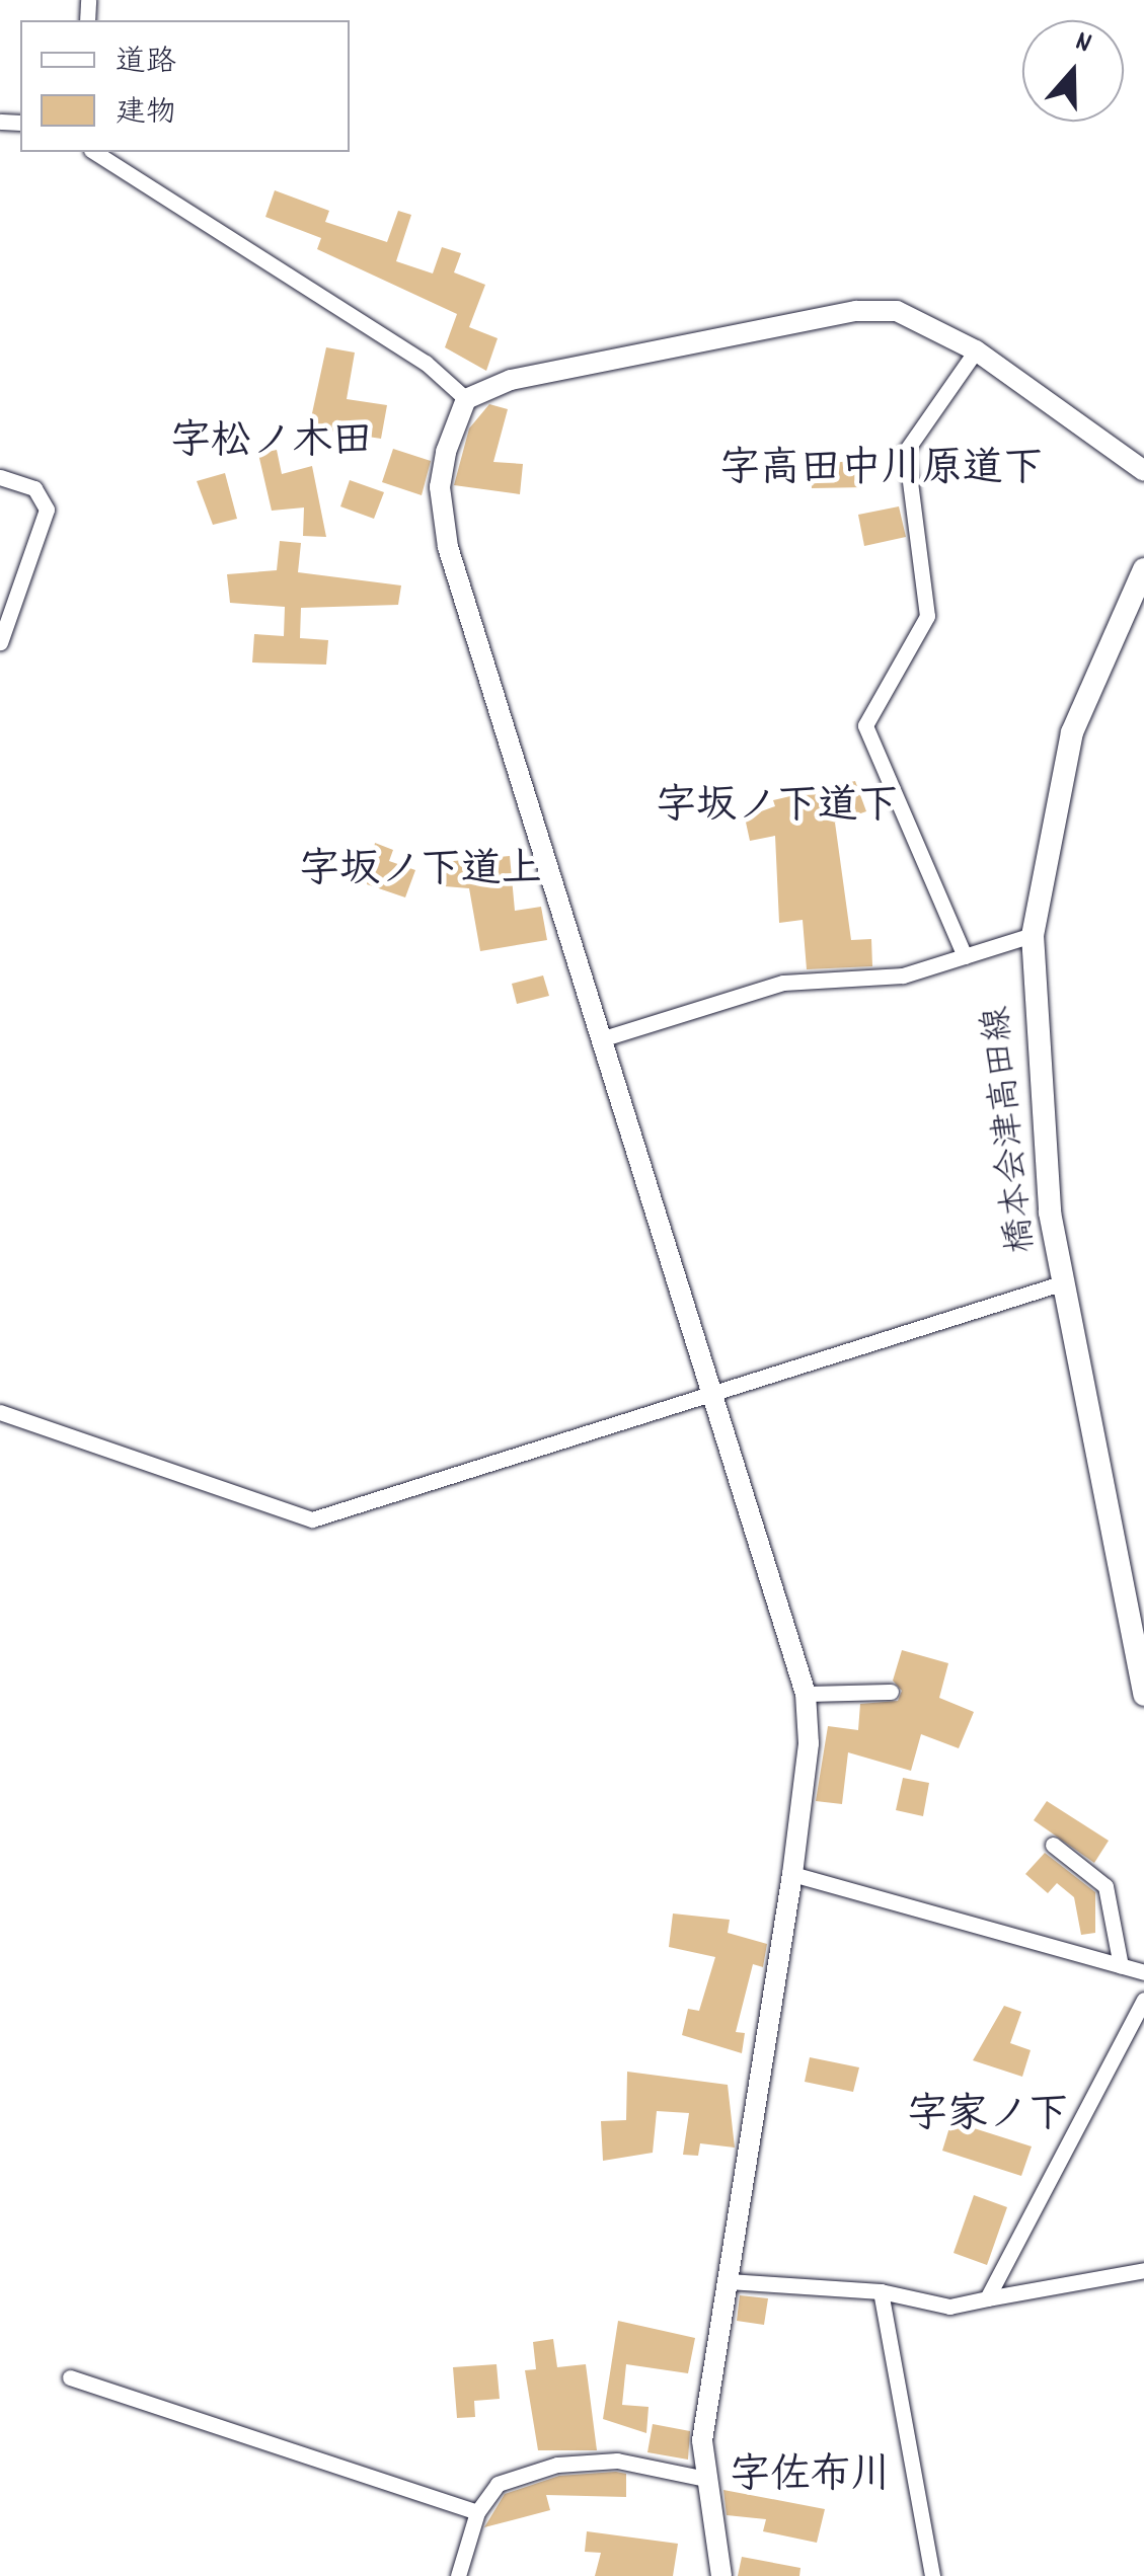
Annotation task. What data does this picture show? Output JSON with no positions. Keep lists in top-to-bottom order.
{
  "streets": {
    "main road": ["橋本会津高田線"]
  },
  "districts": [
    "字松ノ木田",
    "字高田中川原道下",
    "字坂ノ下道下",
    "字坂ノ下道上",
    "字家ノ下",
    "字佐布川"
  ],
  "legend": ["道路", "建物"],
  "north": "top"
}
